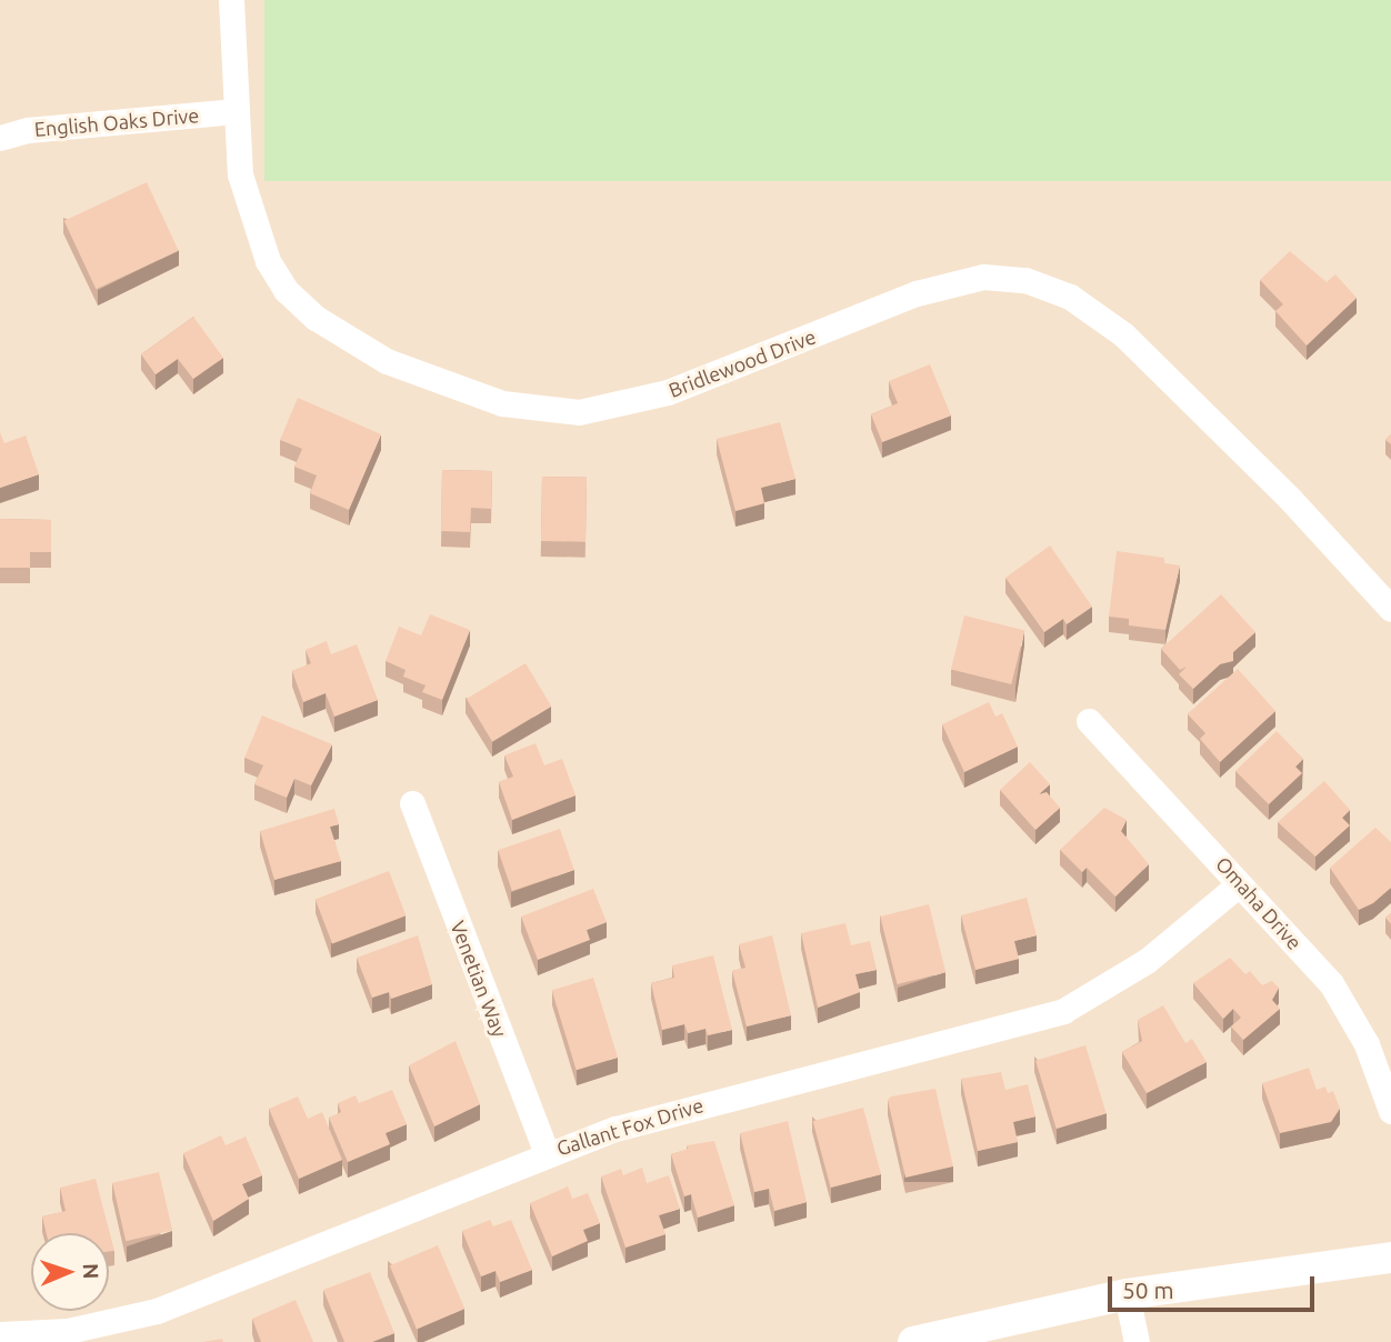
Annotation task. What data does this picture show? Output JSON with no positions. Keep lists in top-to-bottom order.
{
  "streets": {
    "street": [
      "English Oaks Drive",
      "Bridlewood Drive",
      "Omaha Drive",
      "Venetian Way",
      "Gallant Fox Drive"
    ]
  },
  "crossings": [
    ["English Oaks Drive", "Bridlewood Drive"],
    ["Omaha Drive", "Gallant Fox Drive"],
    ["Venetian Way", "Gallant Fox Drive"]
  ],
  "scale_bar": "50 m",
  "north": "right"
}
